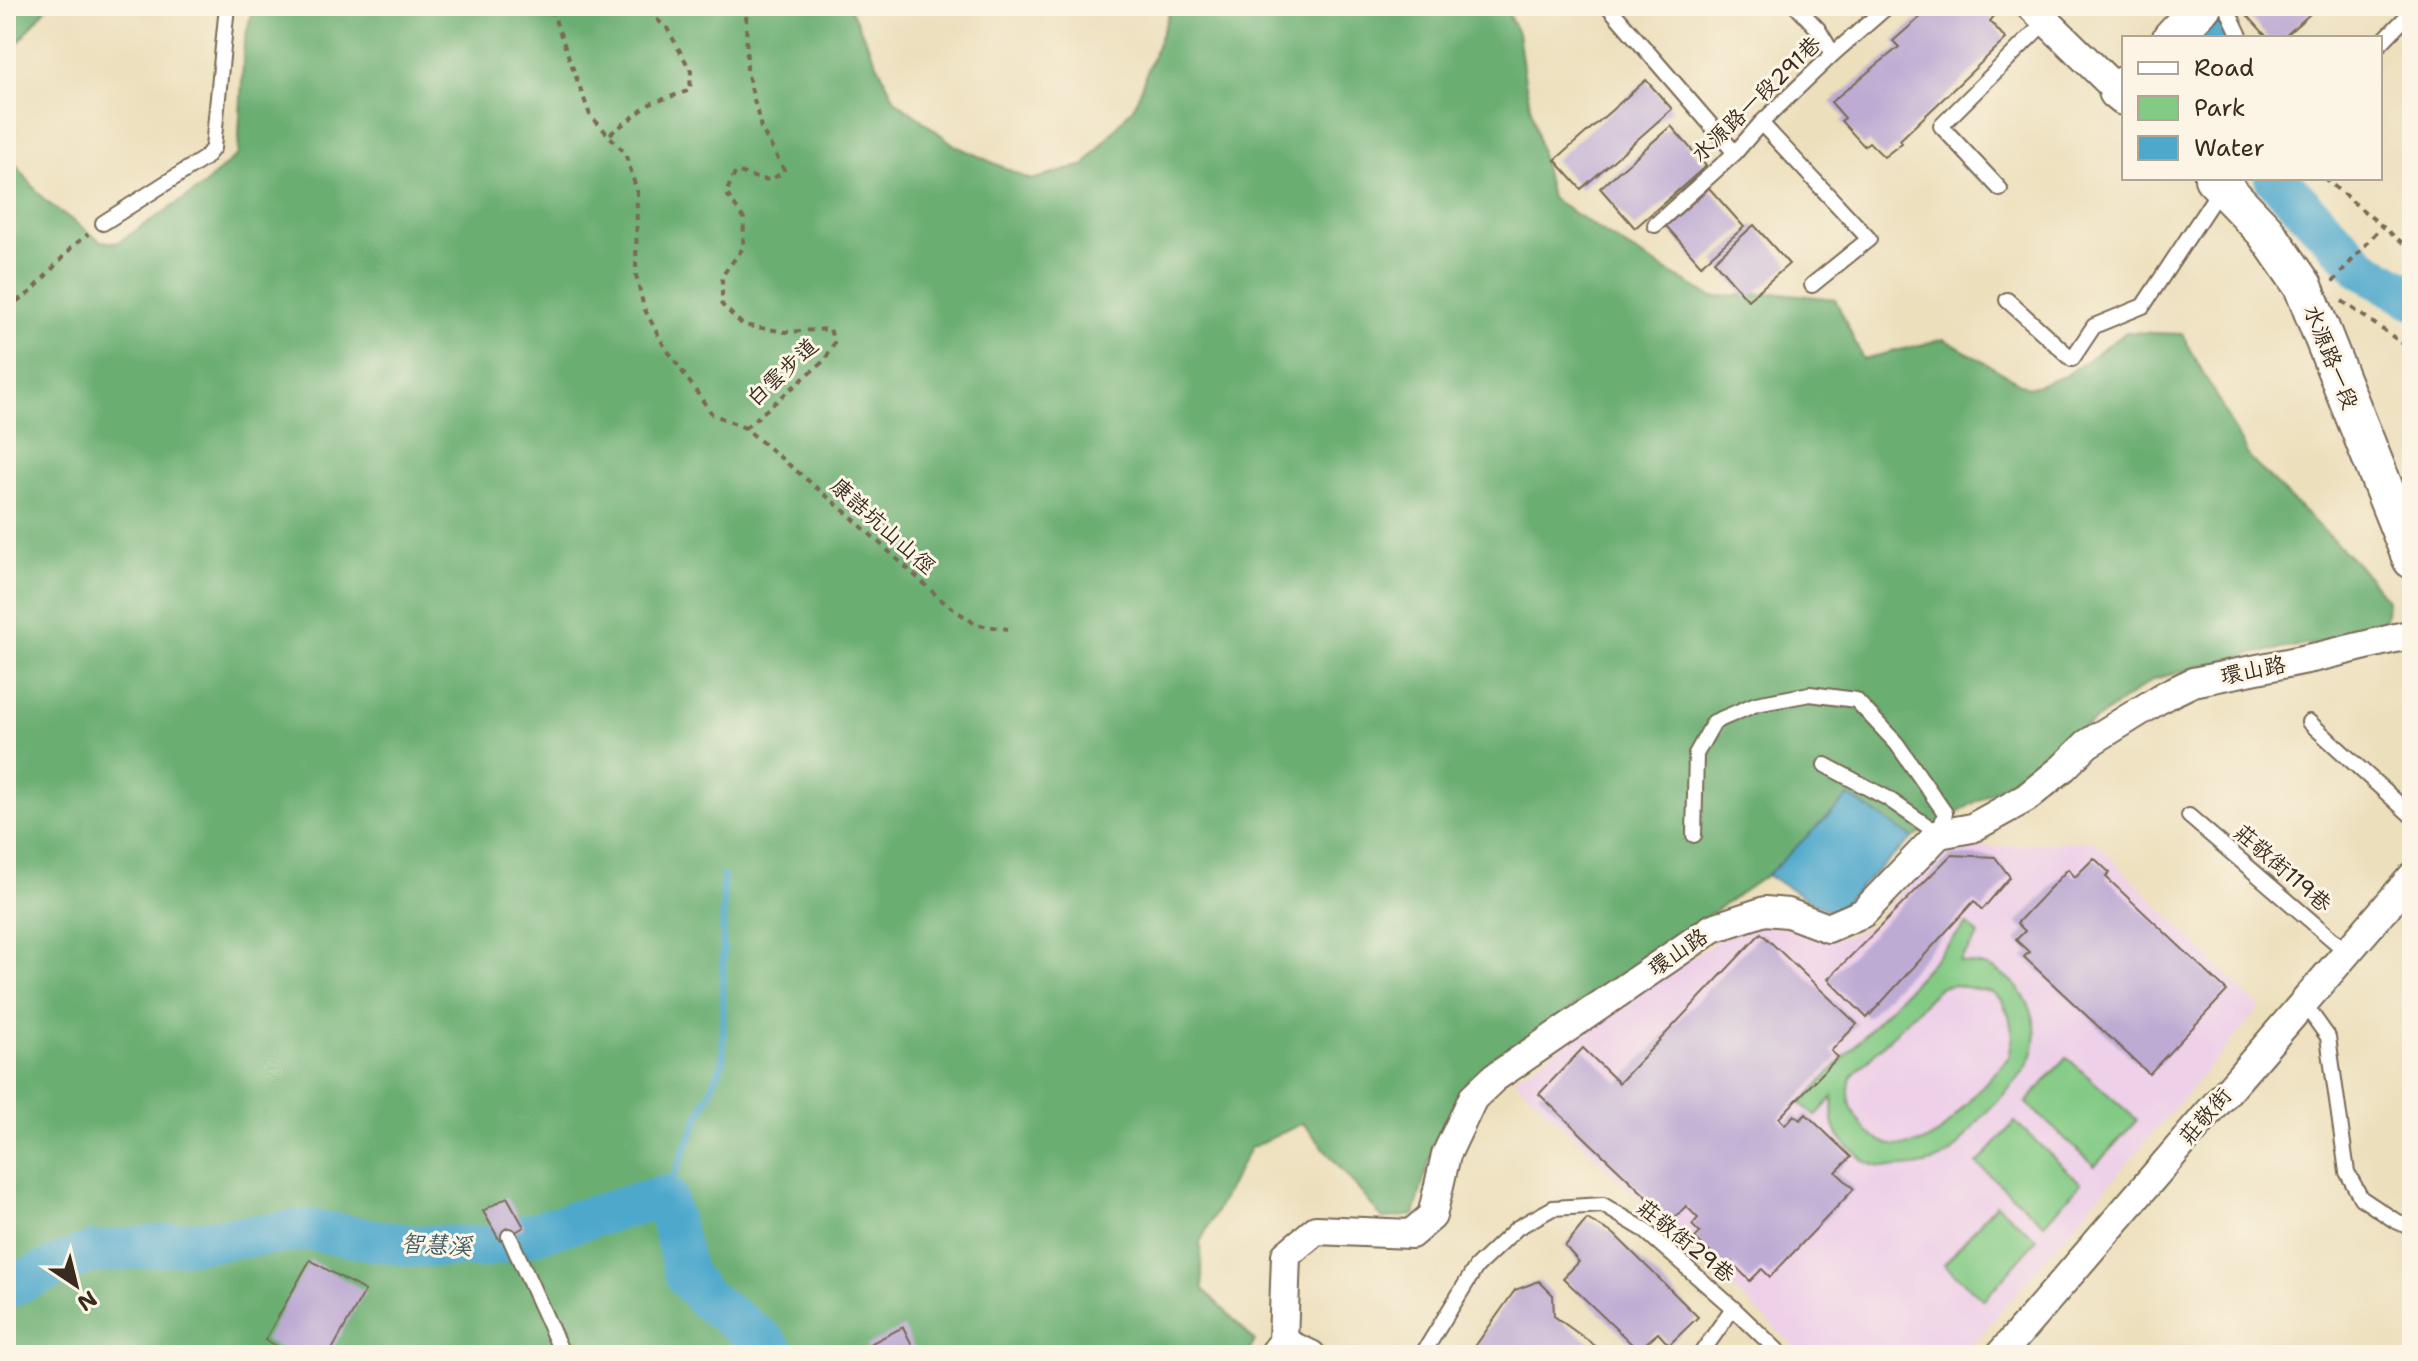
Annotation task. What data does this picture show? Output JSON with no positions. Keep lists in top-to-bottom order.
{
  "streets": {
    "street": ["水源路一段", "環山路", "莊敬街"],
    "lane": ["水源路一段291巷", "莊敬街119巷", "莊敬街29巷"],
    "path": ["白雲步道", "康誥坑山山徑"]
  },
  "crossings": [
    ["白雲步道", "康誥坑山山徑"],
    ["莊敬街119巷", "莊敬街"]
  ],
  "water": ["智慧溪"],
  "legend": ["Road", "Park", "Water"],
  "north": "bottom right"
}
